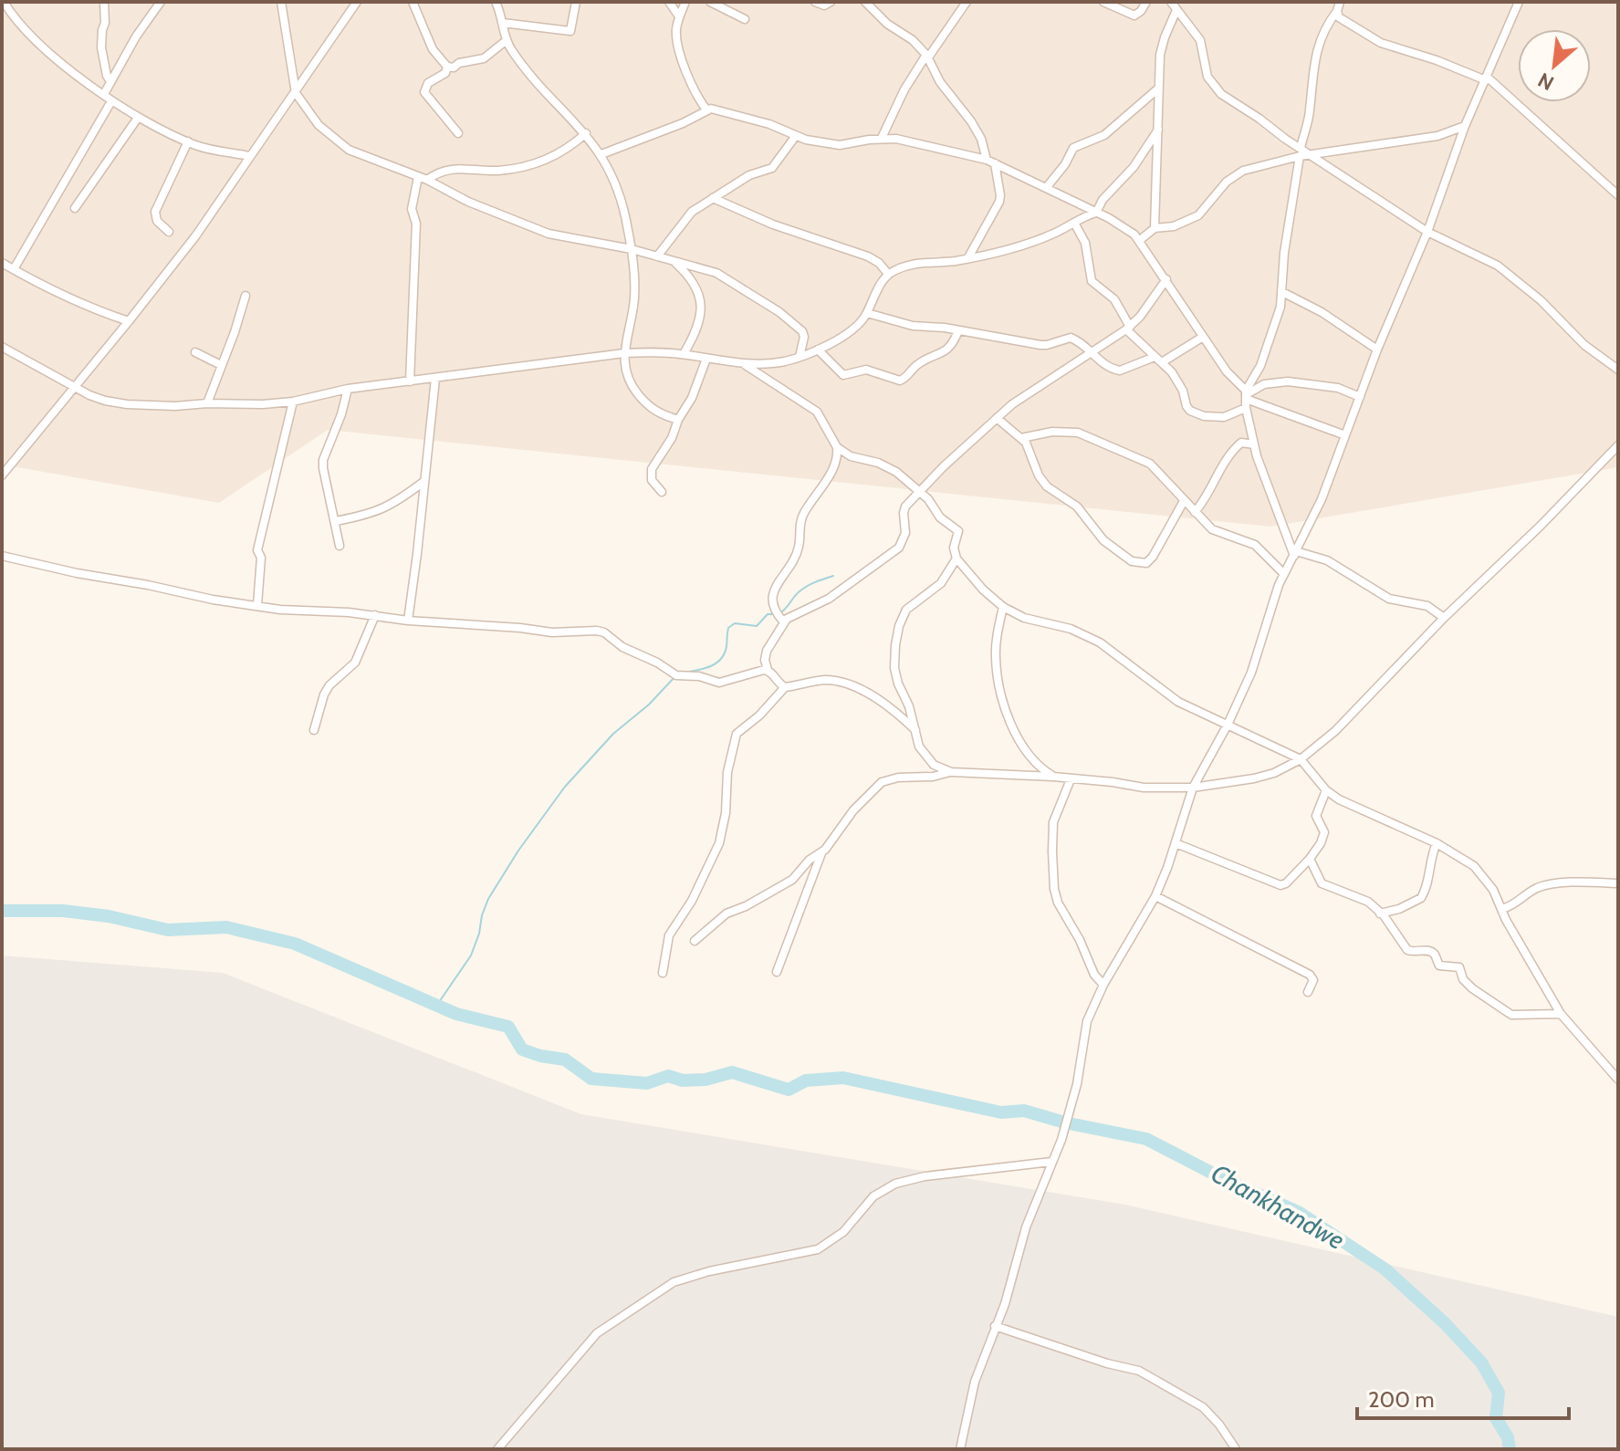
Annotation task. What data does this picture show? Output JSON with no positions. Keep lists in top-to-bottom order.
{
  "water": ["Chankhandwe"],
  "scale_bar": "200 m",
  "north": "bottom left"
}
